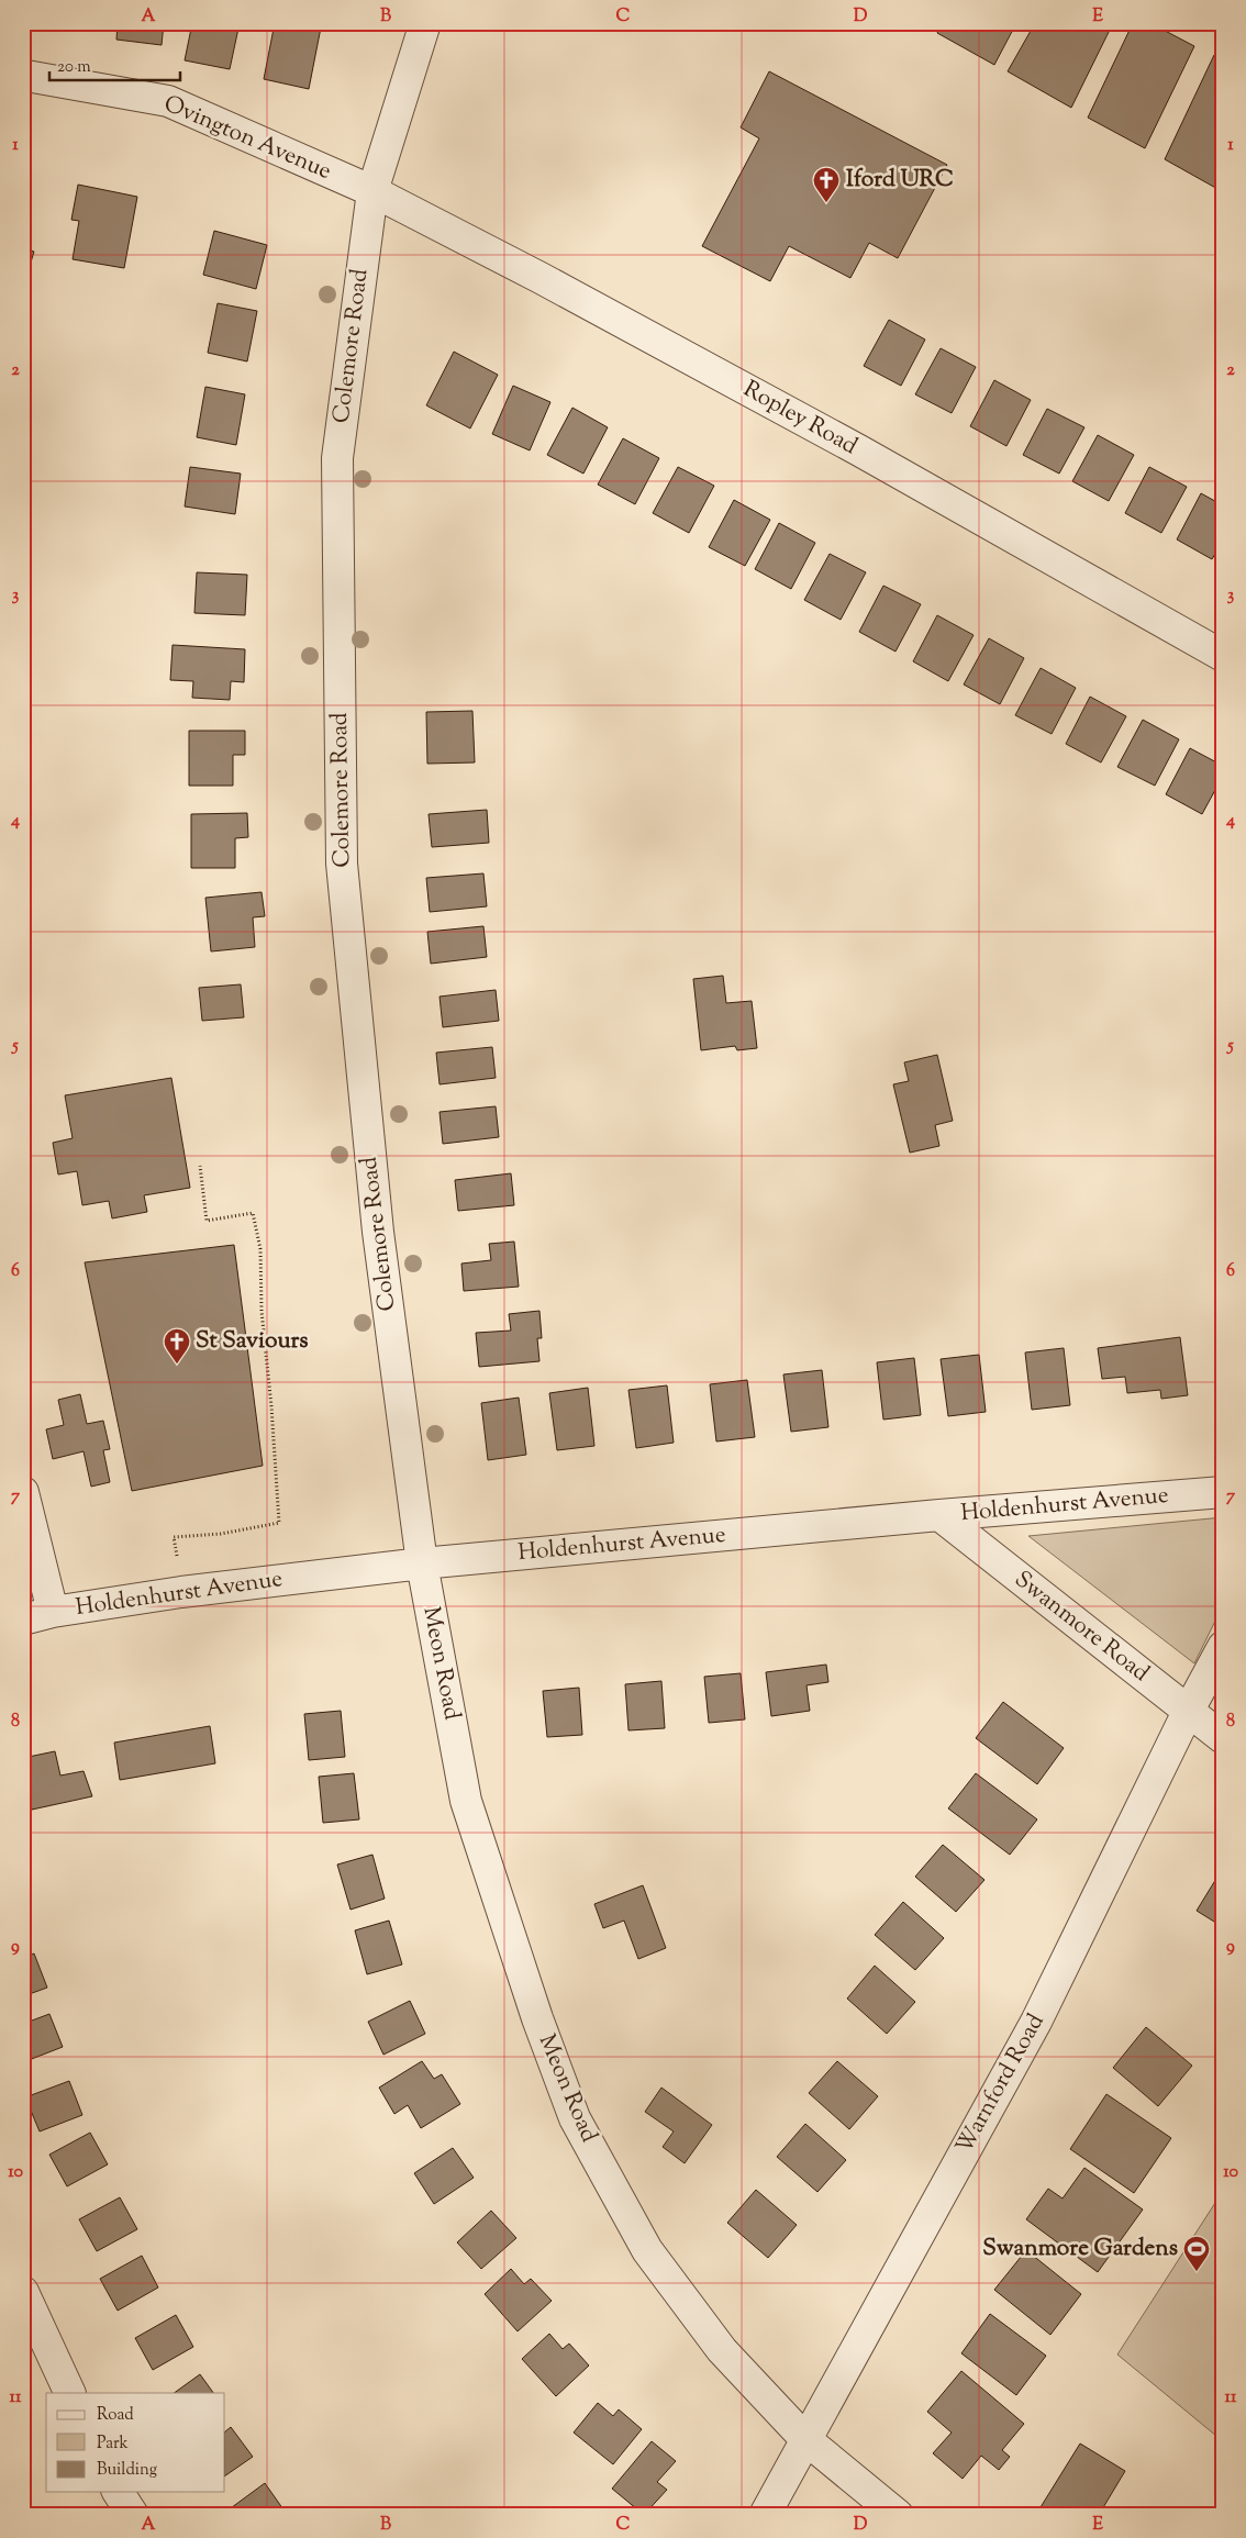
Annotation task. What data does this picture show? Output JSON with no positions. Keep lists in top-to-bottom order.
{
  "streets": {
    "street": [
      "Ovington Avenue",
      "Colemore Road",
      "Ropley Road",
      "Holdenhurst Avenue",
      "Swanmore Road",
      "Meon Road",
      "Warnford Road"
    ]
  },
  "crossings": [
    ["Ovington Avenue", "Colemore Road"],
    ["Ovington Avenue", "Ropley Road"],
    ["Colemore Road", "Ropley Road"],
    ["Colemore Road", "Holdenhurst Avenue"],
    ["Colemore Road", "Meon Road"],
    ["Holdenhurst Avenue", "Swanmore Road"],
    ["Holdenhurst Avenue", "Meon Road"],
    ["Swanmore Road", "Warnford Road"],
    ["Meon Road", "Warnford Road"]
  ],
  "places": {
    "church": ["Iford URC", "St Saviours"],
    "sports": ["Swanmore Gardens"]
  },
  "legend": ["Road", "Park", "Building"],
  "scale_bar": "20 m",
  "grid": {
    "columns": [
      "A",
      "B",
      "C",
      "D",
      "E"
    ],
    "rows": [
      "1",
      "2",
      "3",
      "4",
      "5",
      "6",
      "7",
      "8",
      "9",
      "10",
      "11"
    ]
  }
}
